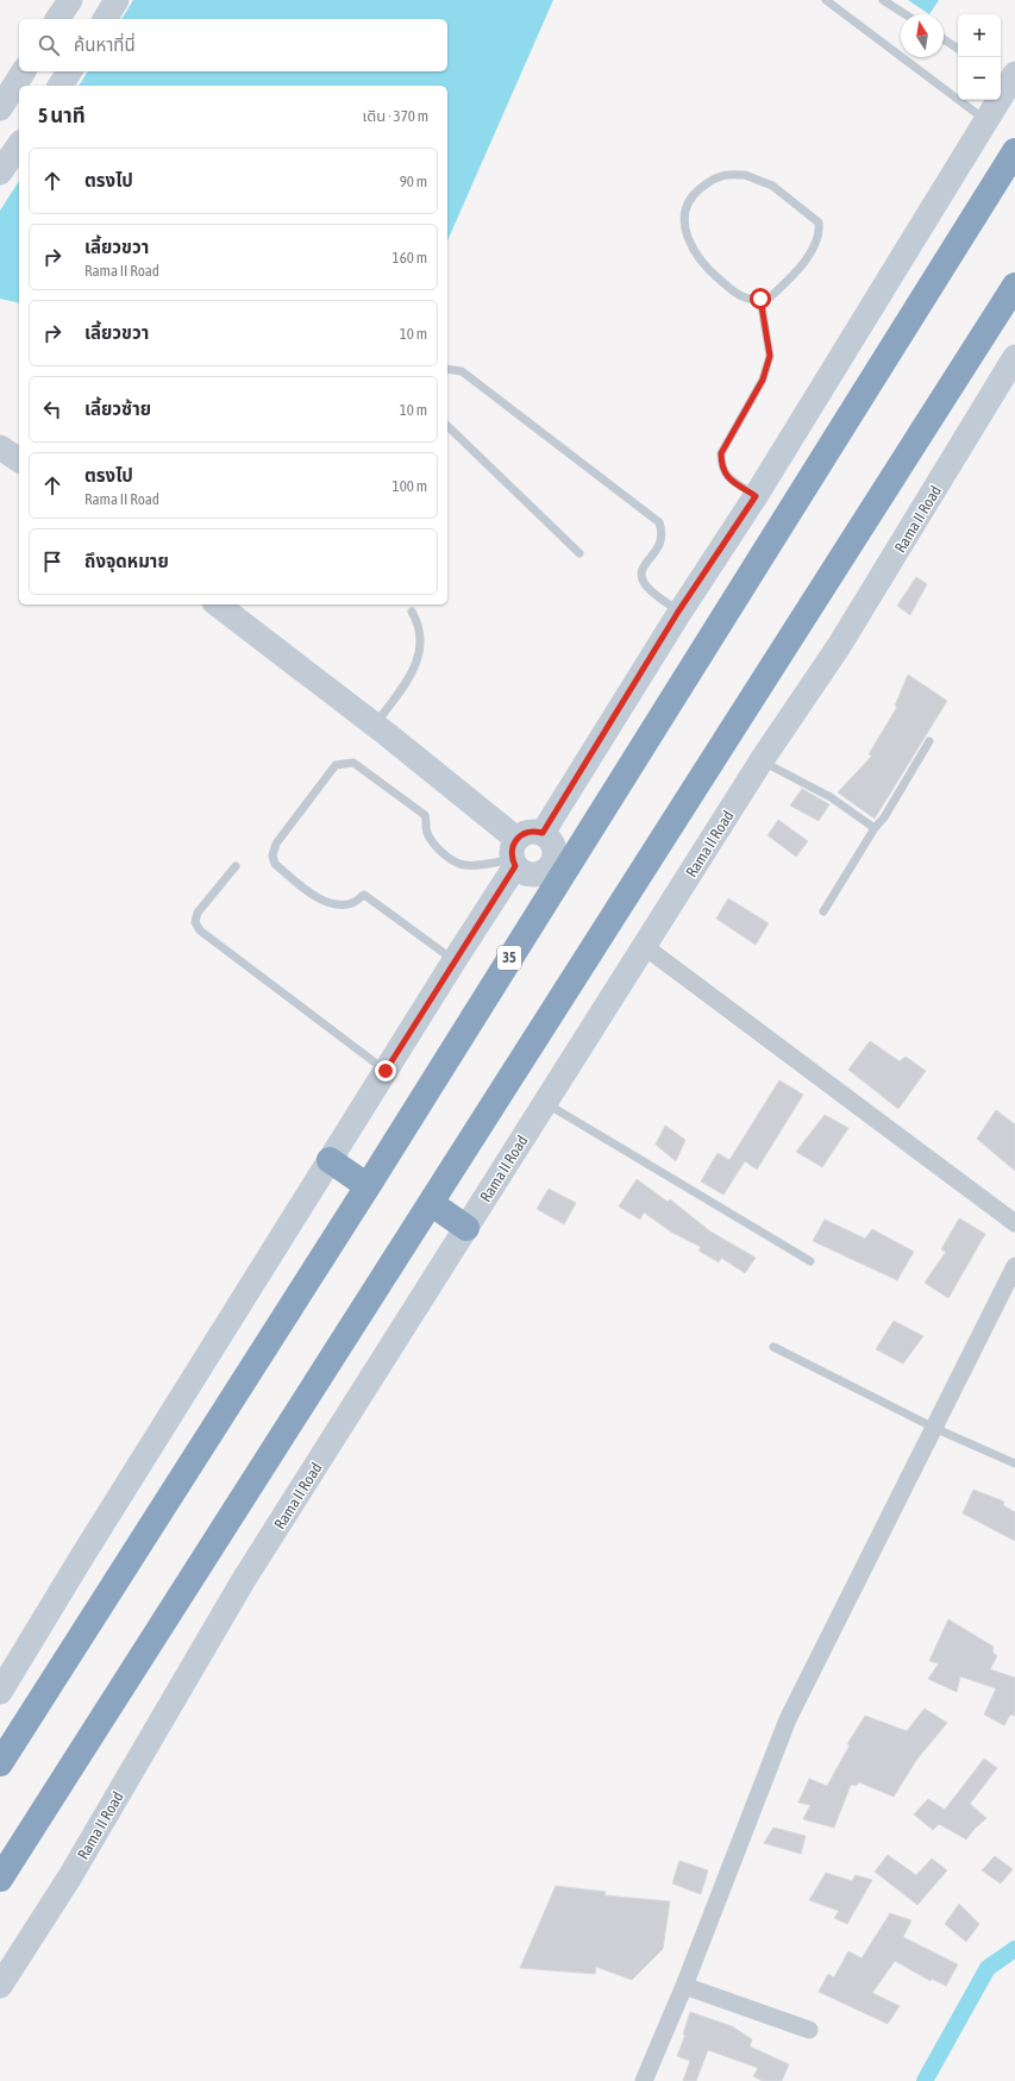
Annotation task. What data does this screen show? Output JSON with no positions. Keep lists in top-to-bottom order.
{
  "streets": {
    "highway": ["35"],
    "main road": ["Rama II Road"]
  },
  "north": "top",
  "page": {
    "map_buttons": ["+", "−"],
    "search": "ค้นหาที่นี่",
    "heading": ["5 นาที", "เดิน · 370 m"],
    "list": [
      ["ตรงไป", "90 m"],
      ["เลี้ยวขวา", "Rama II Road", "160 m"],
      ["เลี้ยวขวา", "10 m"],
      ["เลี้ยวซ้าย", "10 m"],
      ["ตรงไป", "Rama II Road", "100 m"],
      "ถึงจุดหมาย"
    ]
  }
}
